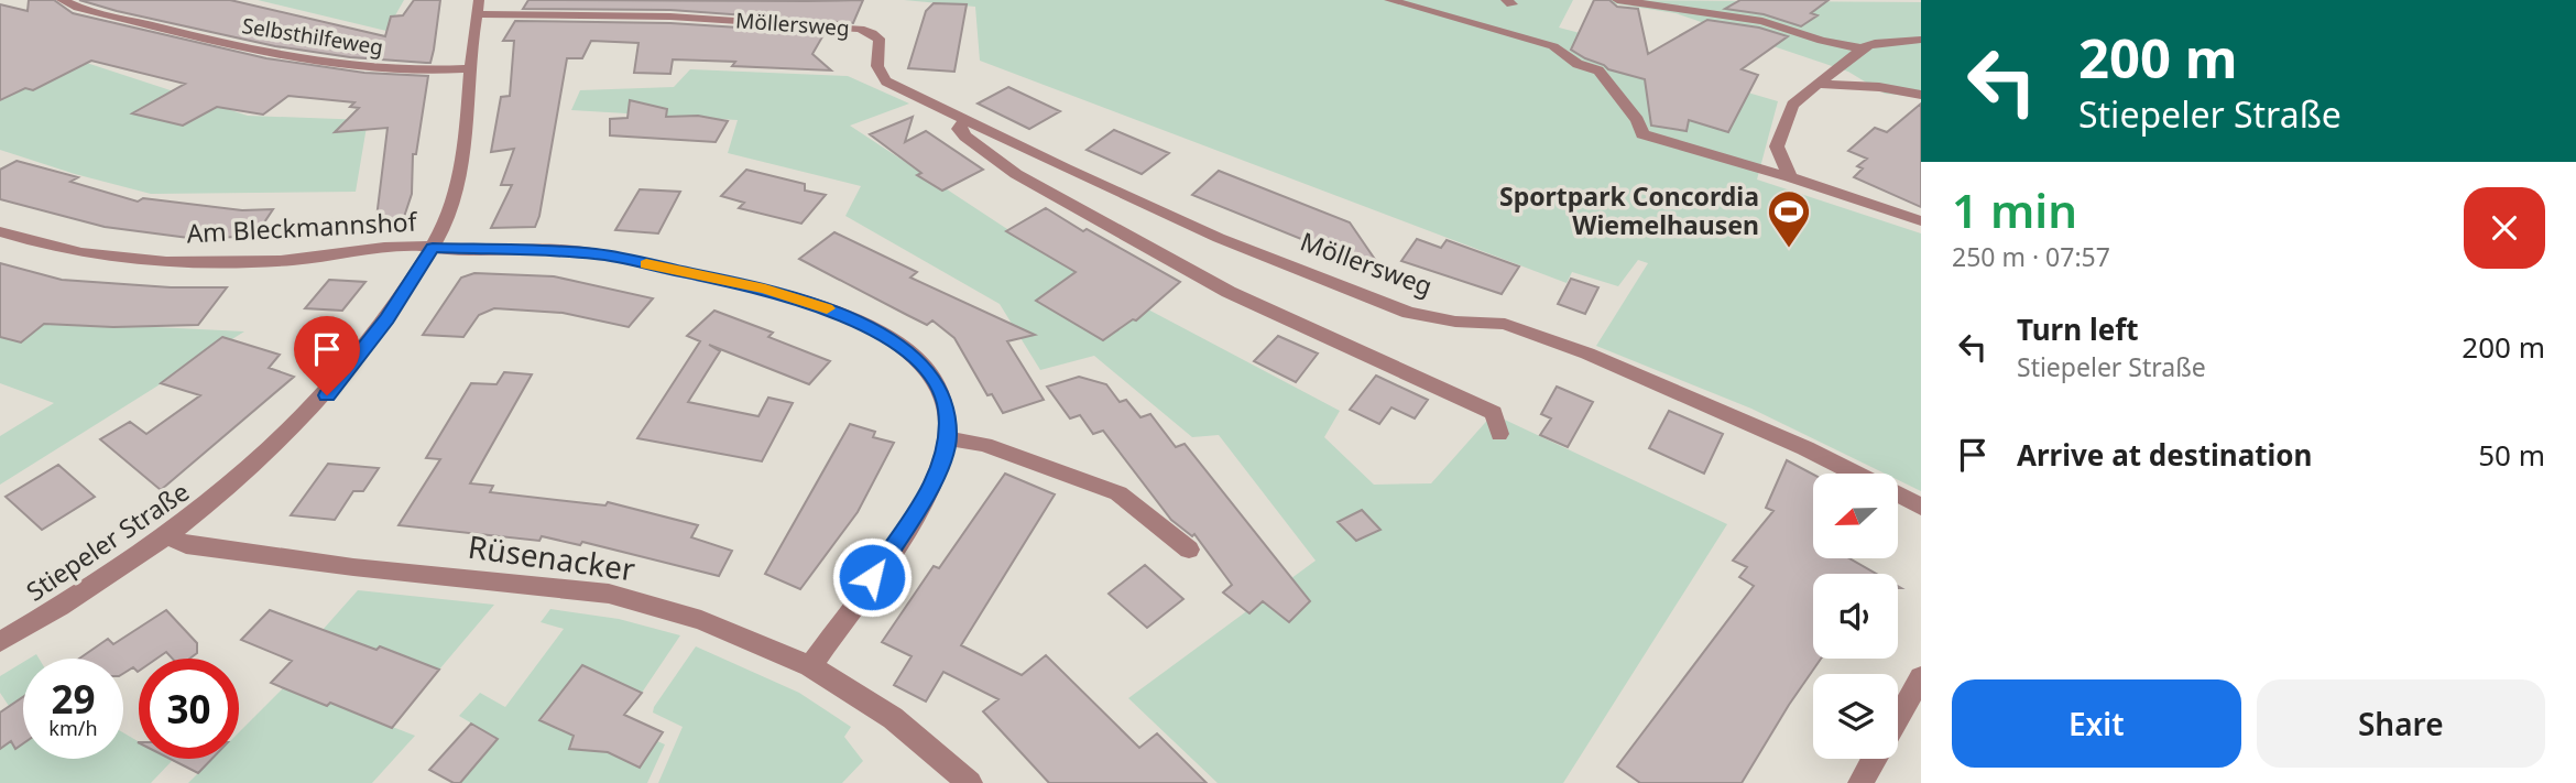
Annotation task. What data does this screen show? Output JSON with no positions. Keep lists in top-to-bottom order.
{
  "streets": {
    "street": [
      "Möllersweg",
      "Selbsthilfeweg",
      "Am Bleckmannshof",
      "Stiepeler Straße",
      "Rüsenacker"
    ]
  },
  "crossings": [
    ["Möllersweg", "Stiepeler Straße"],
    ["Selbsthilfeweg", "Stiepeler Straße"],
    ["Am Bleckmannshof", "Stiepeler Straße"],
    ["Am Bleckmannshof", "Rüsenacker"],
    ["Stiepeler Straße", "Rüsenacker"]
  ],
  "places": {
    "sports": ["Sportpark Concordia Wiemelhausen"]
  },
  "north": "left",
  "page": {
    "turn": ["200 m", "Stiepeler Straße"],
    "heading": ["1 min", "250 m · 07:57"],
    "list": [
      {
        "name": "Turn left",
        "note": "Stiepeler Straße",
        "value": "200 m"
      },
      {
        "name": "Arrive at destination",
        "value": "50 m"
      }
    ],
    "speed": "29 km/h",
    "limit": "30",
    "buttons": ["Exit", "Share"]
  }
}
